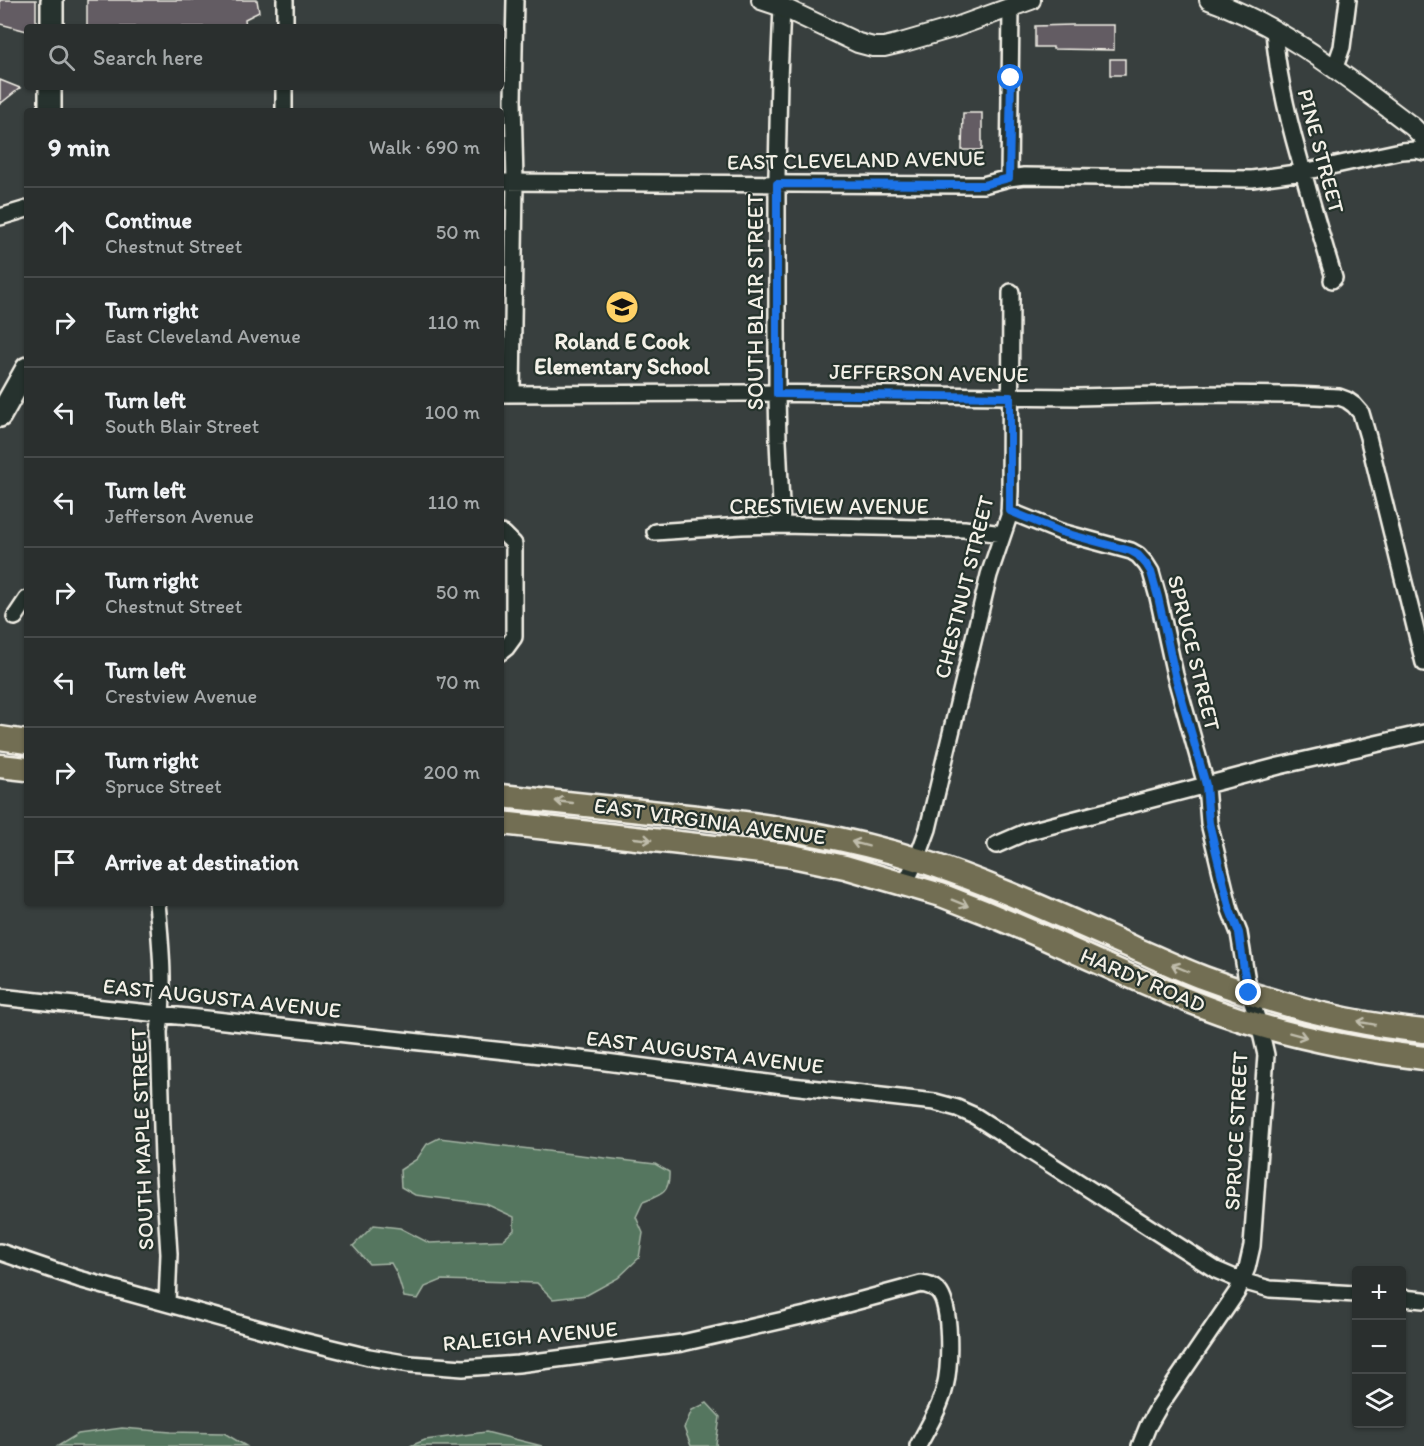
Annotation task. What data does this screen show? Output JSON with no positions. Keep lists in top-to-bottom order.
{
  "streets": {
    "main road": ["EAST VIRGINIA AVENUE", "HARDY ROAD"],
    "street": [
      "PINE STREET",
      "EAST CLEVELAND AVENUE",
      "SOUTH BLAIR STREET",
      "JEFFERSON AVENUE",
      "CRESTVIEW AVENUE",
      "CHESTNUT STREET",
      "SPRUCE STREET",
      "EAST AUGUSTA AVENUE",
      "SOUTH MAPLE STREET",
      "RALEIGH AVENUE"
    ]
  },
  "crossings": [
    ["PINE STREET", "EAST CLEVELAND AVENUE"],
    ["EAST CLEVELAND AVENUE", "SOUTH BLAIR STREET"],
    ["SOUTH BLAIR STREET", "JEFFERSON AVENUE"],
    ["SOUTH BLAIR STREET", "CRESTVIEW AVENUE"],
    ["JEFFERSON AVENUE", "CHESTNUT STREET"],
    ["CRESTVIEW AVENUE", "CHESTNUT STREET"],
    ["CHESTNUT STREET", "SPRUCE STREET"],
    ["CHESTNUT STREET", "EAST VIRGINIA AVENUE"],
    ["CHESTNUT STREET", "HARDY ROAD"],
    ["SPRUCE STREET", "HARDY ROAD"],
    ["SPRUCE STREET", "EAST AUGUSTA AVENUE"],
    ["EAST VIRGINIA AVENUE", "HARDY ROAD"],
    ["EAST AUGUSTA AVENUE", "SOUTH MAPLE STREET"],
    ["SOUTH MAPLE STREET", "RALEIGH AVENUE"]
  ],
  "places": {
    "school or university": ["Roland E Cook Elementary School"]
  },
  "page": {
    "search": "Search here",
    "heading": ["9 min", "Walk · 690 m"],
    "list": [
      ["Continue", "Chestnut Street", "50 m"],
      ["Turn right", "East Cleveland Avenue", "110 m"],
      ["Turn left", "South Blair Street", "100 m"],
      ["Turn left", "Jefferson Avenue", "110 m"],
      ["Turn right", "Chestnut Street", "50 m"],
      ["Turn left", "Crestview Avenue", "70 m"],
      ["Turn right", "Spruce Street", "200 m"],
      "Arrive at destination"
    ],
    "map_buttons": ["+", "−"]
  }
}
